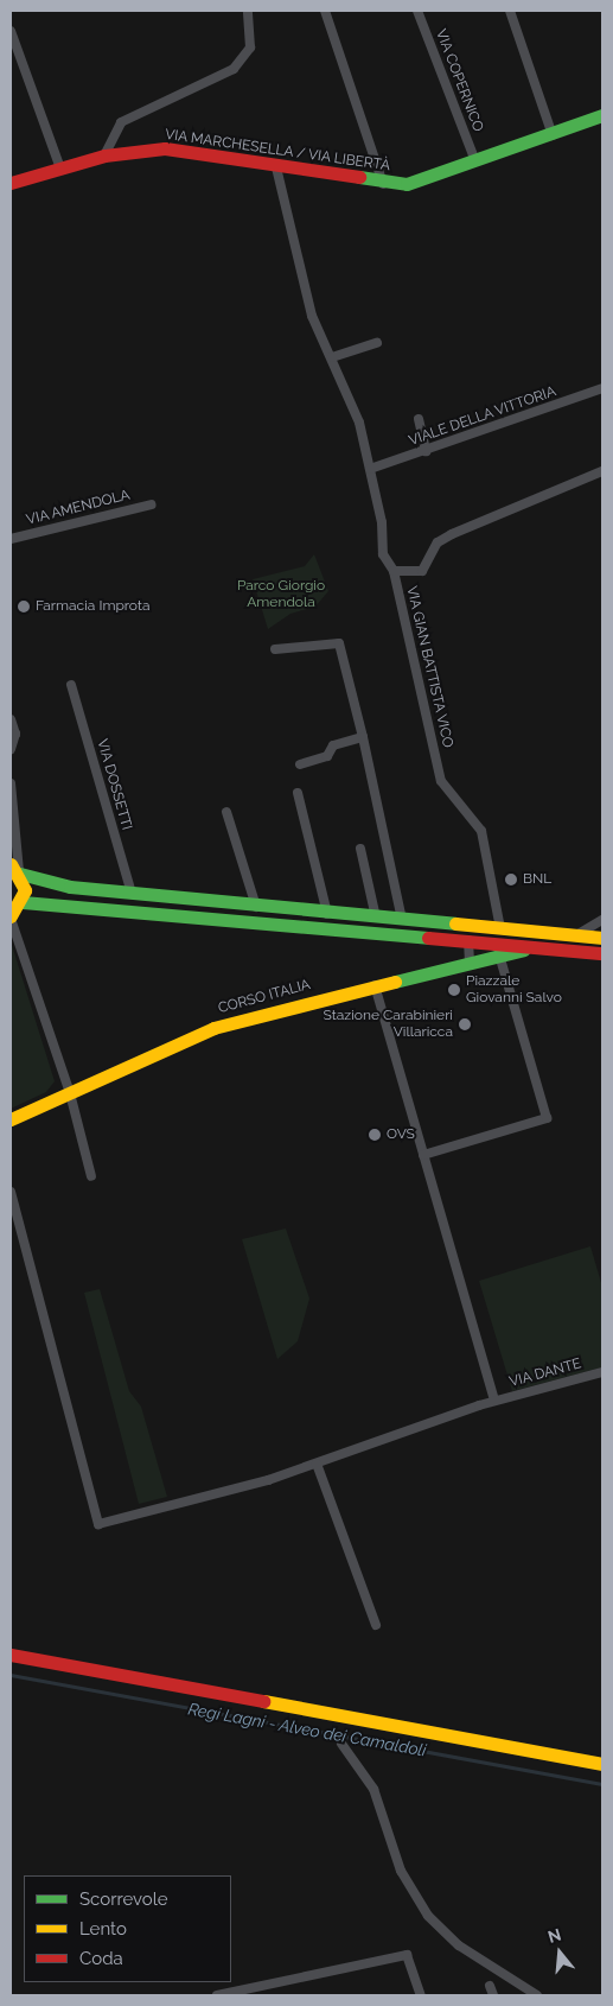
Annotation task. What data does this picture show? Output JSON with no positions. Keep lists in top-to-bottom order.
{
  "streets": {
    "street": [
      "VIA COPERNICO",
      "VIA MARCHESELLA / VIA LIBERTÀ",
      "VIALE DELLA VITTORIA",
      "VIA AMENDOLA",
      "VIA GIAN BATTISTA VICO",
      "VIA DOSSETTI",
      "CORSO ITALIA",
      "VIA DANTE"
    ]
  },
  "crossings": [
    ["VIA COPERNICO", "VIA MARCHESELLA / VIA LIBERTÀ"],
    ["VIA MARCHESELLA / VIA LIBERTÀ", "VIA GIAN BATTISTA VICO"],
    ["VIALE DELLA VITTORIA", "VIA GIAN BATTISTA VICO"]
  ],
  "water": ["Regi Lagni - Alveo dei Camaldoli"],
  "parks": ["Parco Giorgio Amendola"],
  "places": [
    "Farmacia Improta",
    "BNL",
    "Piazzale Giovanni Salvo",
    "Stazione Carabinieri Villaricca",
    "OVS"
  ],
  "legend": ["Scorrevole", "Lento", "Coda"],
  "north": "top"
}
